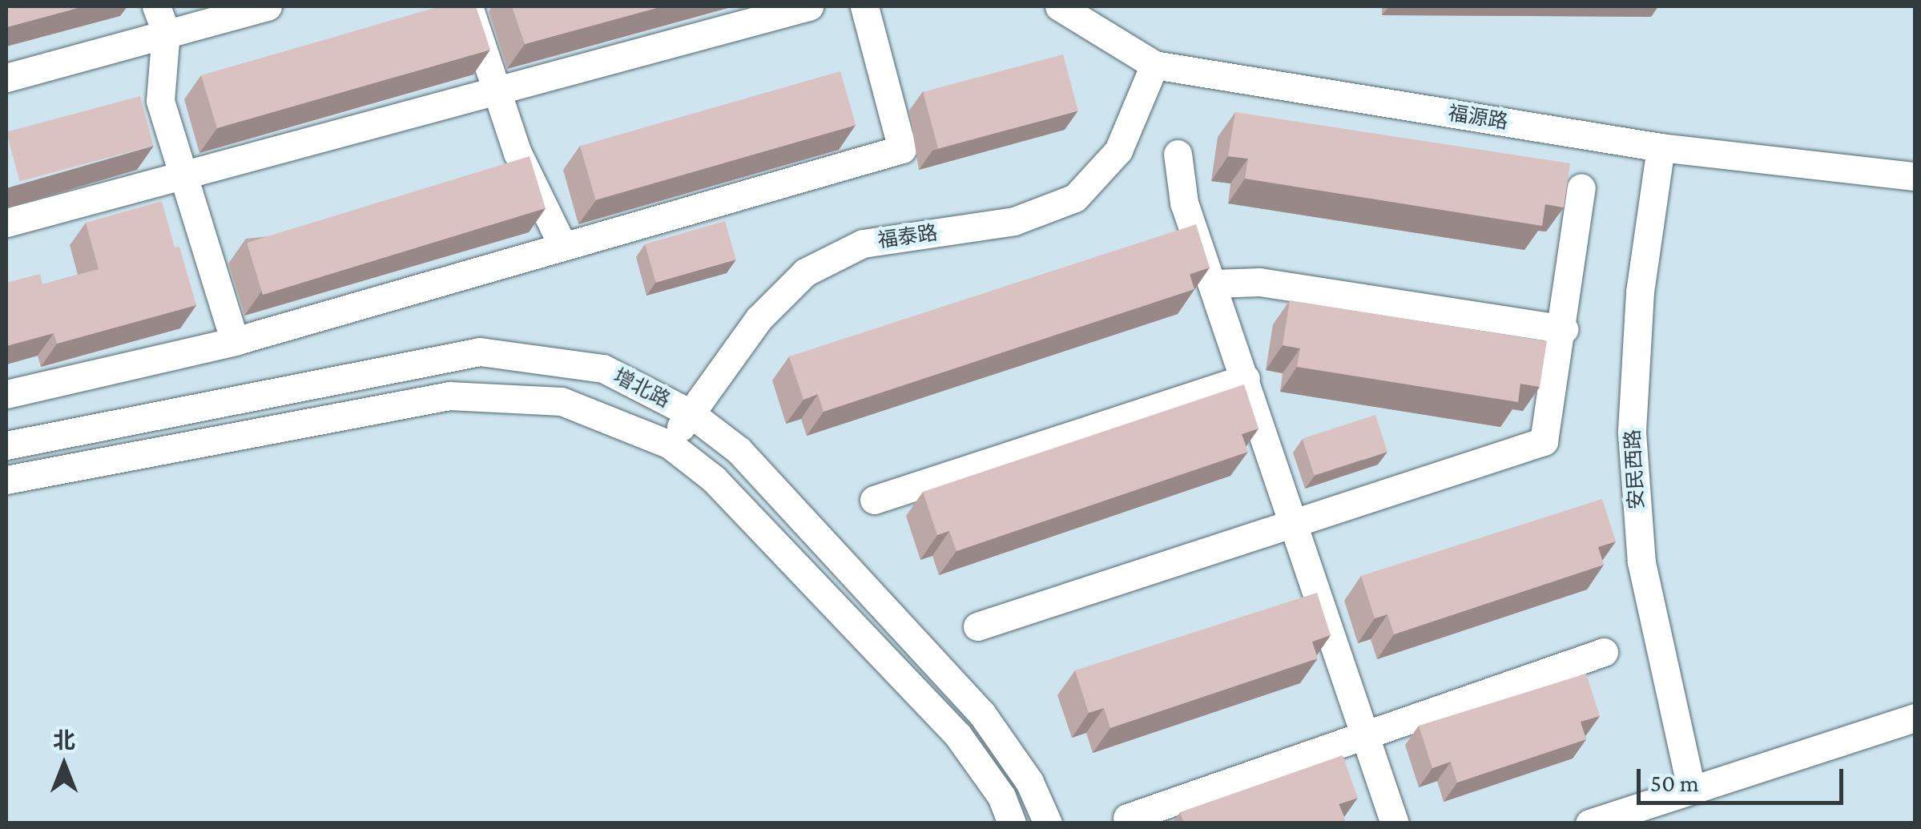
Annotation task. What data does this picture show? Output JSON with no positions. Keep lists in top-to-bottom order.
{
  "streets": {
    "street": [
      "福源路",
      "福泰路",
      "增北路",
      "安民西路"
    ]
  },
  "crossings": [
    ["福源路", "福泰路"],
    ["福源路", "安民西路"],
    ["福泰路", "增北路"]
  ],
  "scale_bar": "50 m",
  "north": "top"
}
